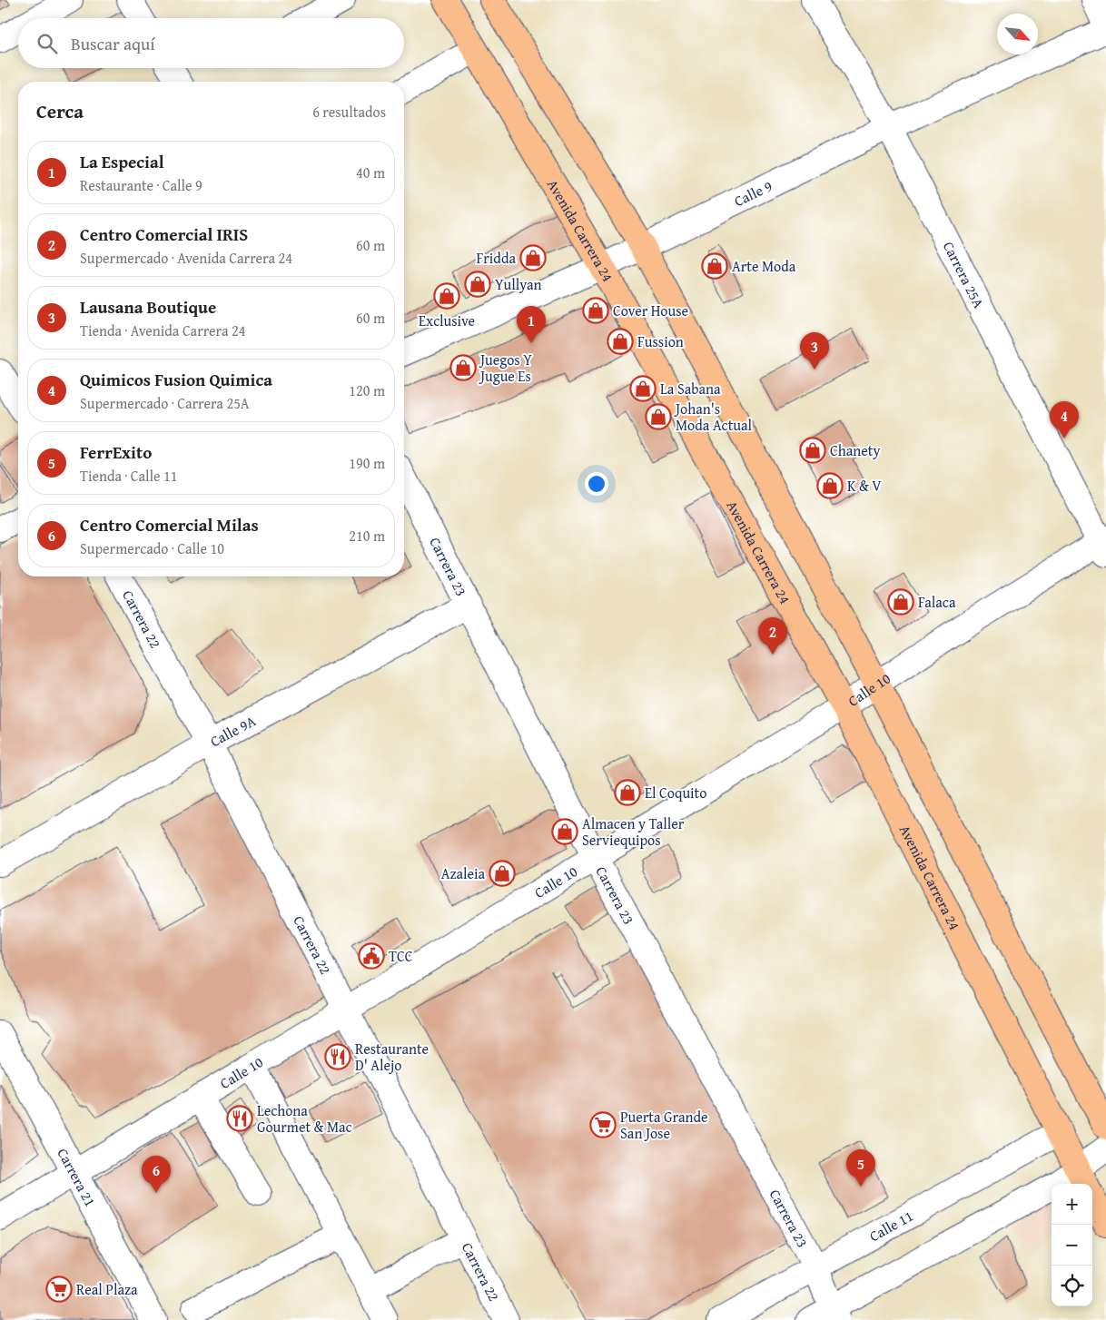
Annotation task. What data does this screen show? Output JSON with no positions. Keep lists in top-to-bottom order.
{
  "streets": {
    "main road": ["Avenida Carrera 24"],
    "street": [
      "Calle 9",
      "Carrera 25A",
      "Carrera 23",
      "Carrera 22",
      "Calle 10",
      "Calle 9A",
      "Carrera 21",
      "Calle 11"
    ]
  },
  "crossings": [
    ["Calle 9", "Avenida Carrera 24"],
    ["Calle 9", "Carrera 25A"],
    ["Avenida Carrera 24", "Calle 10"],
    ["Avenida Carrera 24", "Calle 11"],
    ["Carrera 25A", "Calle 10"],
    ["Carrera 23", "Calle 10"],
    ["Carrera 23", "Calle 9A"],
    ["Carrera 23", "Calle 11"],
    ["Carrera 22", "Calle 10"],
    ["Carrera 22", "Calle 9A"],
    ["Calle 10", "Carrera 21"]
  ],
  "places": {
    "shop": [
      "Fridda",
      "Arte Moda",
      "Yullyan",
      "Exclusive",
      "Cover House",
      "Fussion",
      "Juegos Y Jugue Es",
      "La Sabana",
      "Johan's Moda Actual",
      "Chanety",
      "K & V",
      "Falaca",
      "El Coquito",
      "Almacen y Taller Serviequipos",
      "Azaleia"
    ],
    "public building": ["TCC"],
    "restaurant": ["Restaurante D' Alejo", "Lechona Gourmet & Mac"],
    "supermarket": ["Puerta Grande San Jose", "Real Plaza"]
  },
  "north": "bottom right",
  "page": {
    "search": "Buscar aquí",
    "heading": ["Cerca", "6 resultados"],
    "list": [
      {
        "mark": "1",
        "name": "La Especial",
        "note": "Restaurante · Calle 9",
        "value": "40 m"
      },
      {
        "mark": "2",
        "name": "Centro Comercial IRIS",
        "note": "Supermercado · Avenida Carrera 24",
        "value": "60 m"
      },
      {
        "mark": "3",
        "name": "Lausana Boutique",
        "note": "Tienda · Avenida Carrera 24",
        "value": "60 m"
      },
      {
        "mark": "4",
        "name": "Quimicos Fusion Quimica",
        "note": "Supermercado · Carrera 25A",
        "value": "120 m"
      },
      {
        "mark": "5",
        "name": "FerrExito",
        "note": "Tienda · Calle 11",
        "value": "190 m"
      },
      {
        "mark": "6",
        "name": "Centro Comercial Milas",
        "note": "Supermercado · Calle 10",
        "value": "210 m"
      }
    ],
    "pins": [
      "1",
      "3",
      "4",
      "2",
      "5",
      "6"
    ],
    "map_buttons": ["+", "−"]
  }
}
